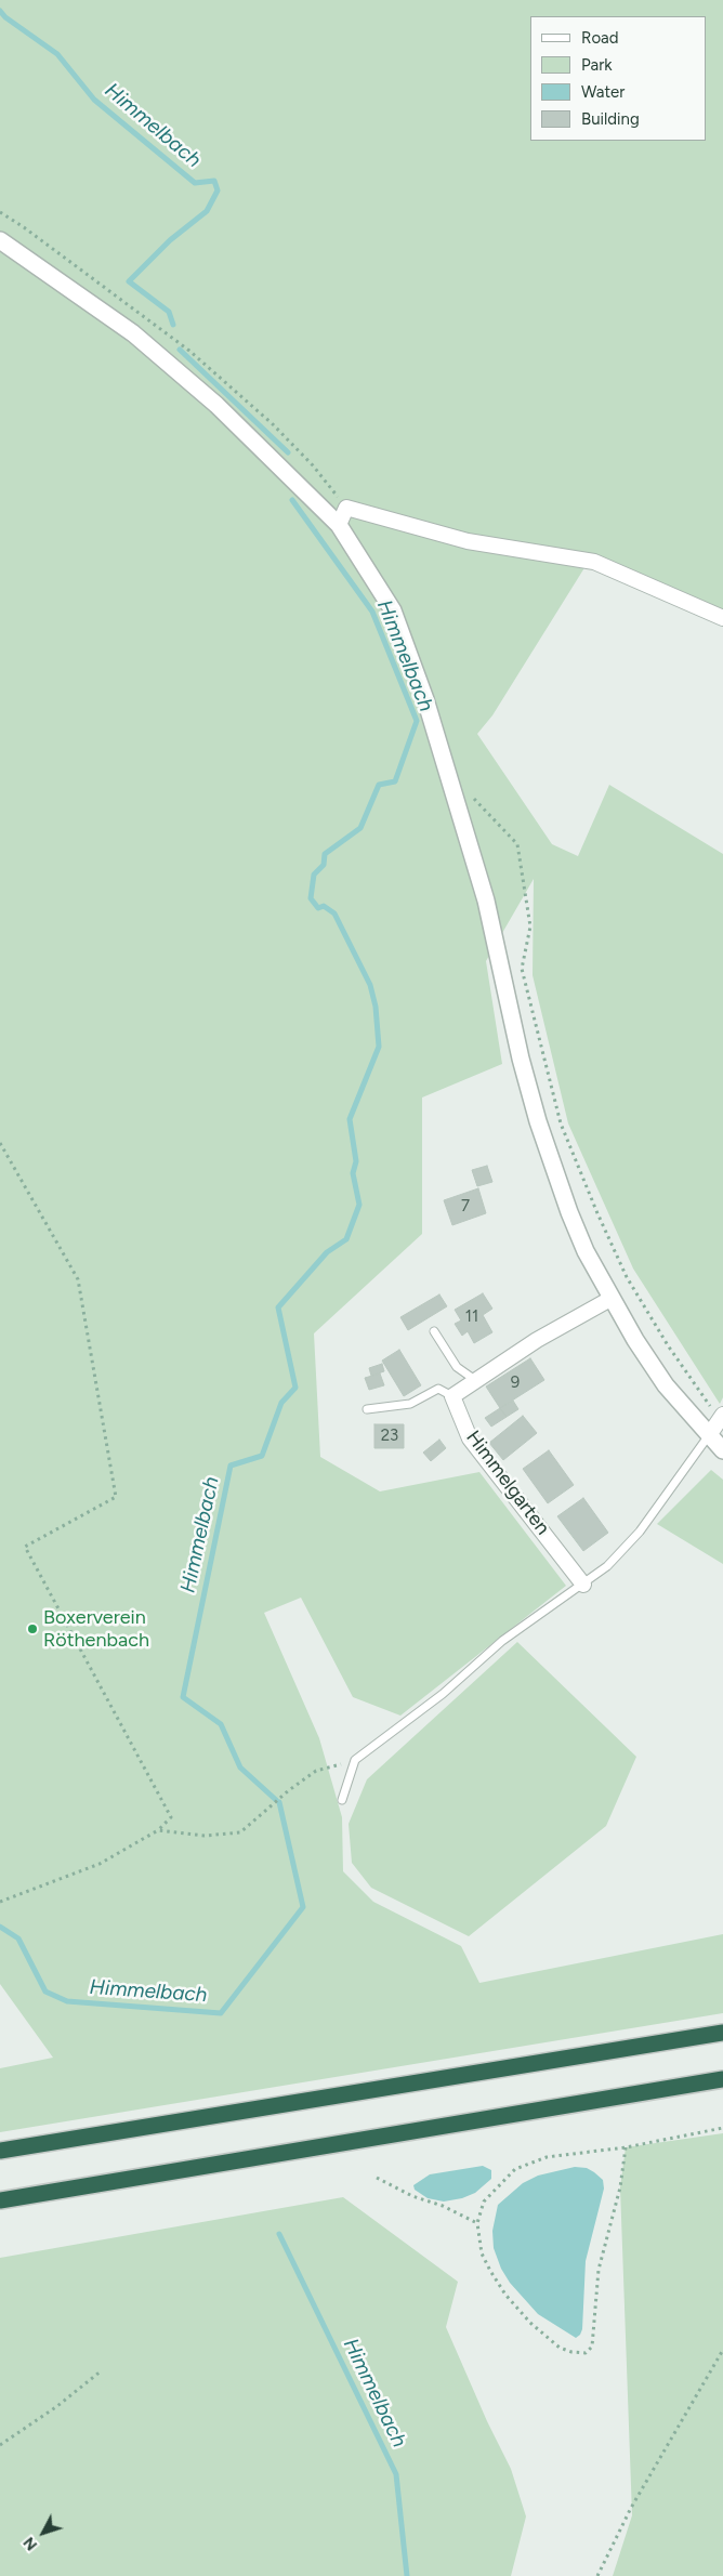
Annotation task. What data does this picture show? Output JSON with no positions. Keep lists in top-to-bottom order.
{
  "streets": {
    "street": ["Himmelgarten"]
  },
  "water": ["Himmelbach"],
  "places": ["Boxerverein Röthenbach"],
  "house_numbers": [
    "7",
    "11",
    "9",
    "23"
  ],
  "legend": [
    "Road",
    "Park",
    "Water",
    "Building"
  ],
  "north": "bottom left"
}
